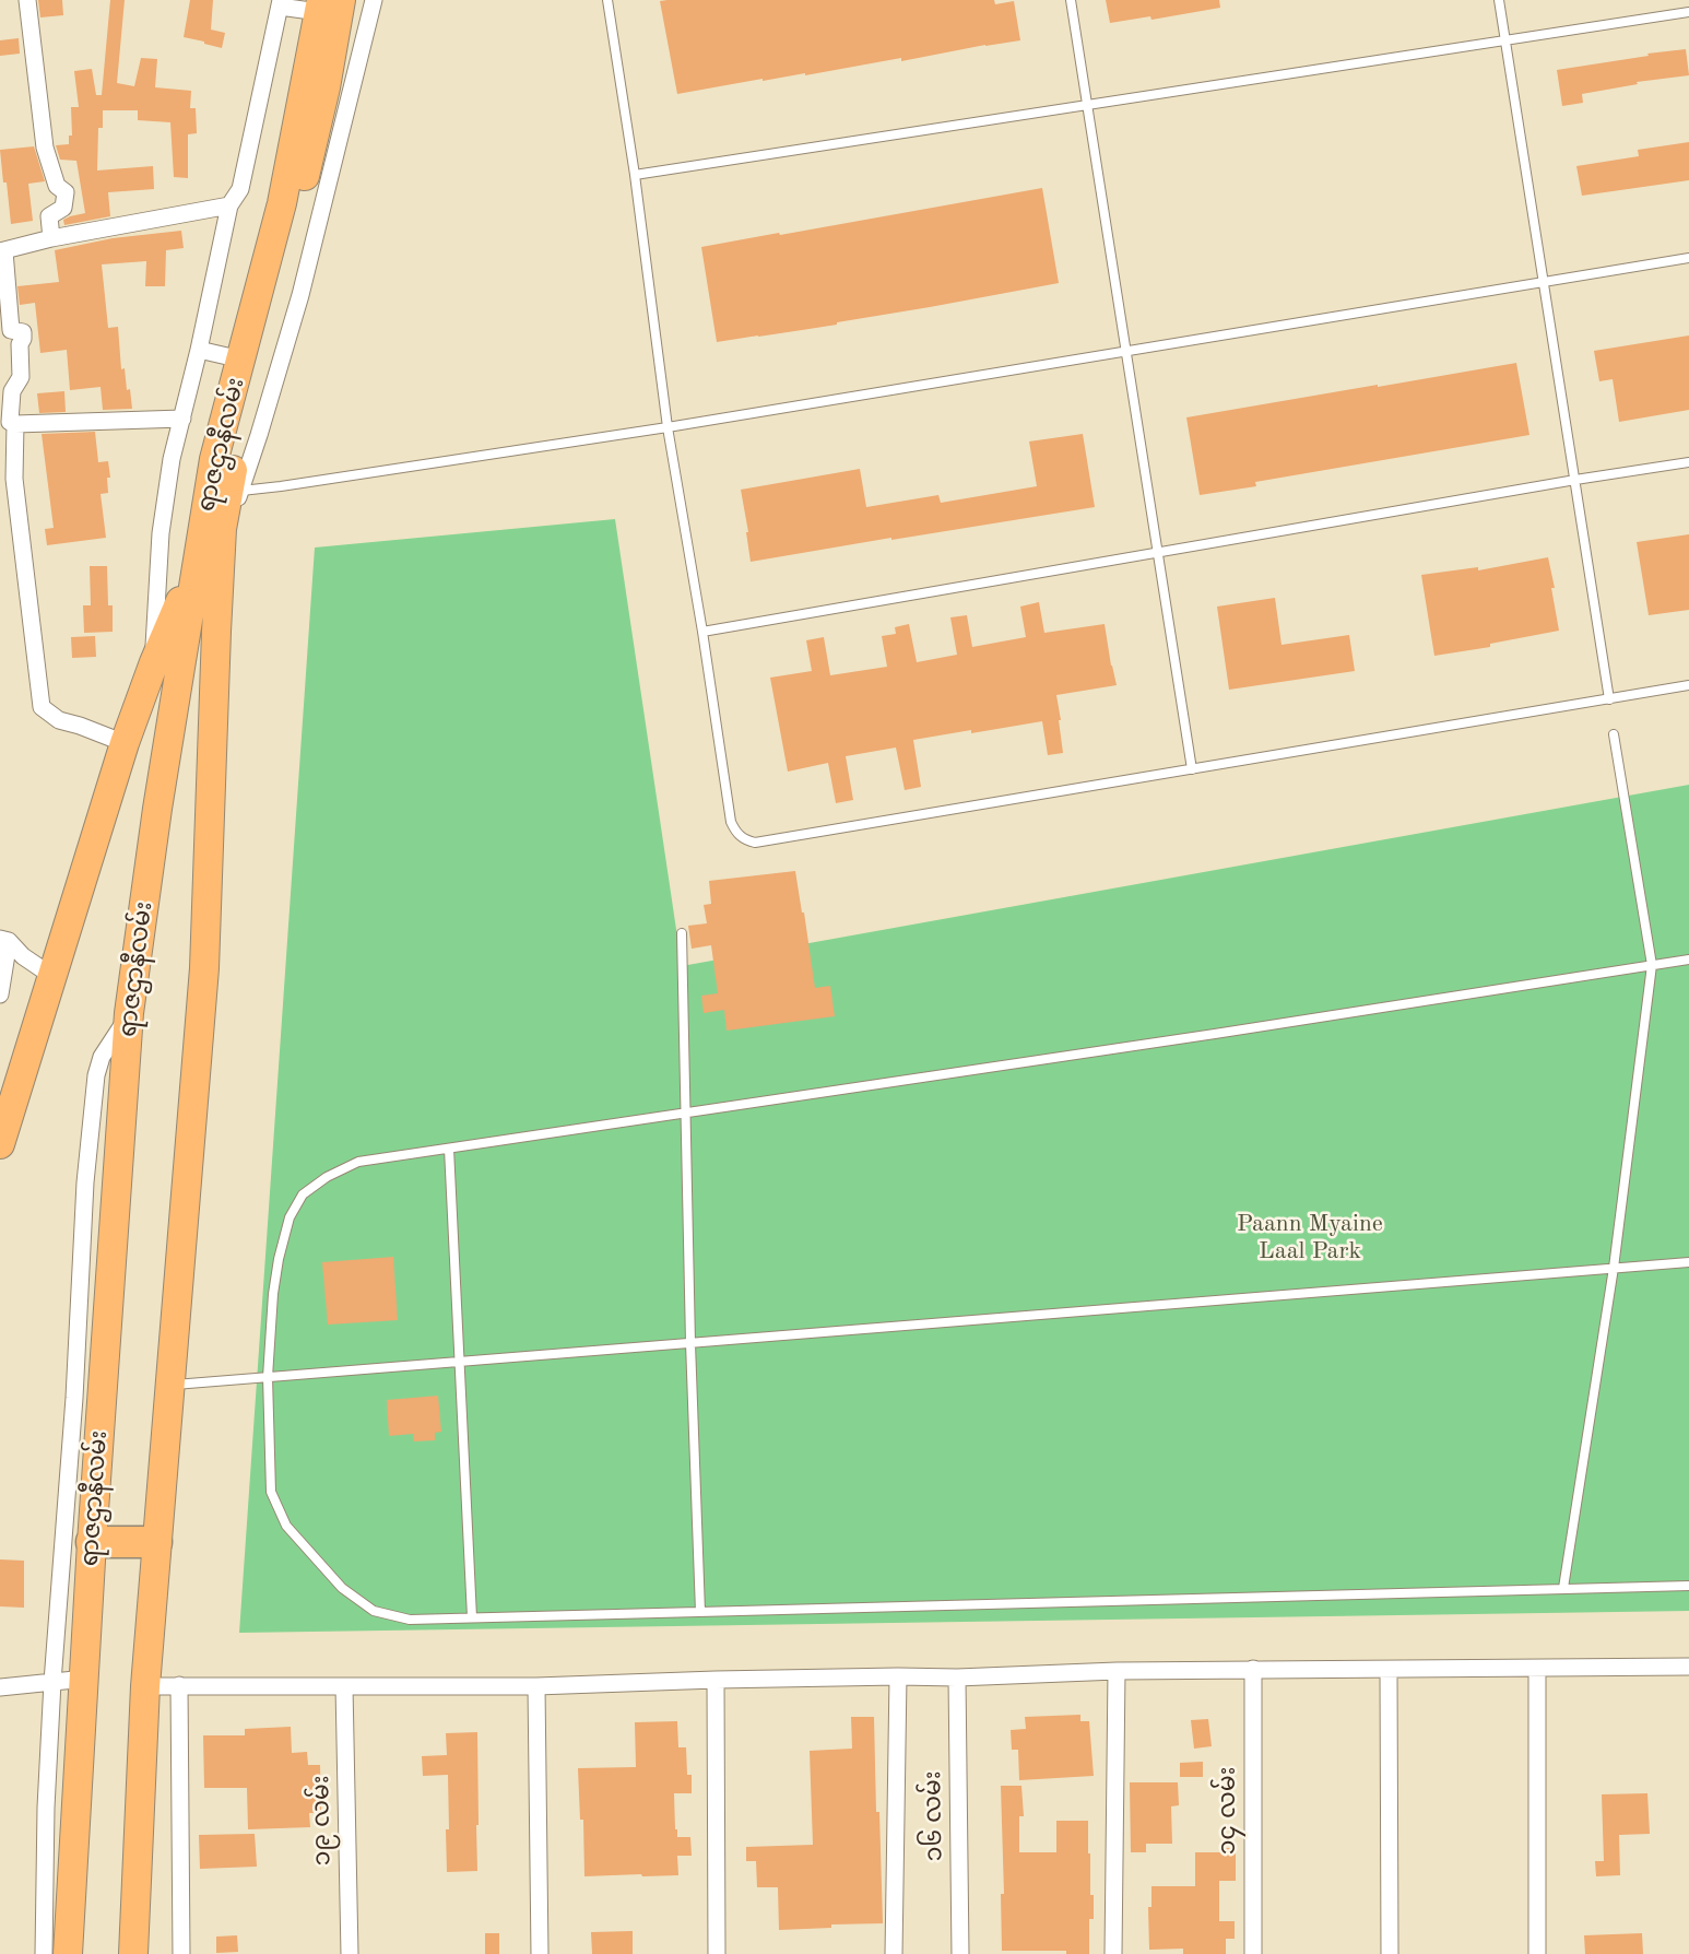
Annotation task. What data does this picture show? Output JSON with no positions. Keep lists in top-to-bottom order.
{
  "streets": {
    "main road": ["ရာဇဌာနီလမ်း"],
    "street": ["၁၄ လမ်း", "၁၆ လမ်း", "၁၉ လမ်း"]
  },
  "parks": ["Paann Myaine Laal Park"]
}
